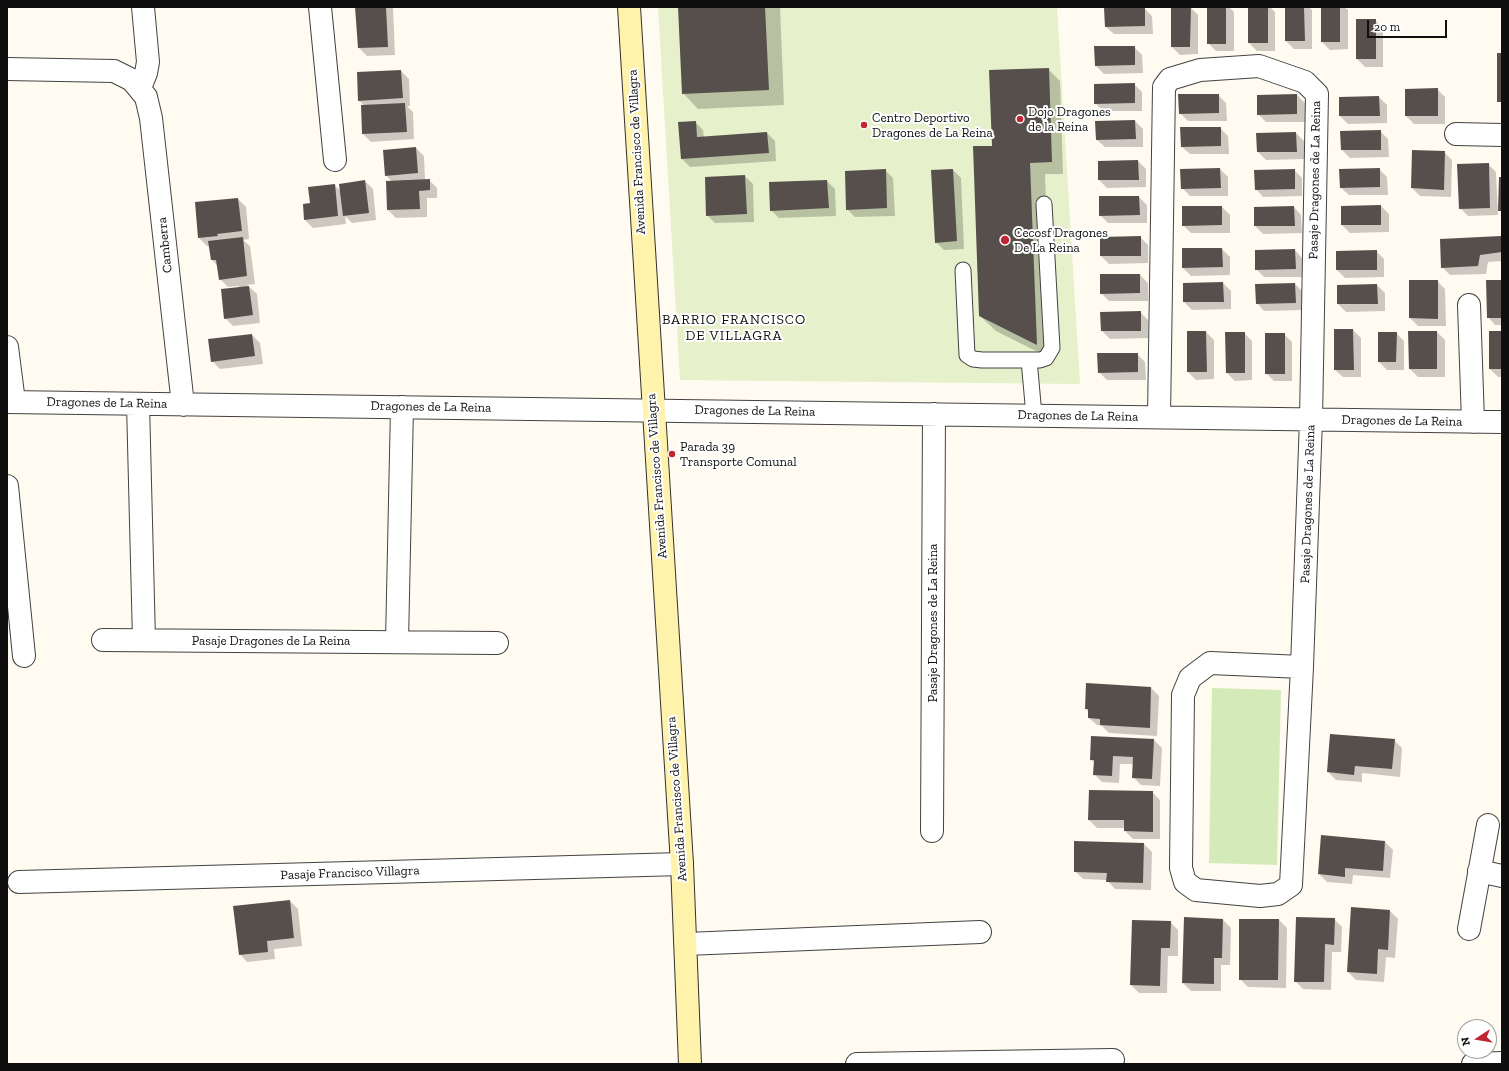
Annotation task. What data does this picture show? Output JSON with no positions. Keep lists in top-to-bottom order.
{
  "streets": {
    "street": [
      "Avenida Francisco de Villagra",
      "Pasaje Dragones de La Reina",
      "Camberra",
      "Dragones de La Reina",
      "Pasaje Francisco Villagra"
    ]
  },
  "crossings": [
    ["Avenida Francisco de Villagra", "Dragones de La Reina"],
    ["Avenida Francisco de Villagra", "Pasaje Francisco Villagra"],
    ["Pasaje Dragones de La Reina", "Dragones de La Reina"],
    ["Camberra", "Dragones de La Reina"]
  ],
  "districts": ["BARRIO FRANCISCO DE VILLAGRA"],
  "places": [
    "Dojo Dragones de la Reina",
    "Centro Deportivo Dragones de La Reina",
    "Cecosf Dragones De La Reina",
    "Parada 39 Transporte Comunal"
  ],
  "scale_bar": "20 m",
  "north": "left"
}
